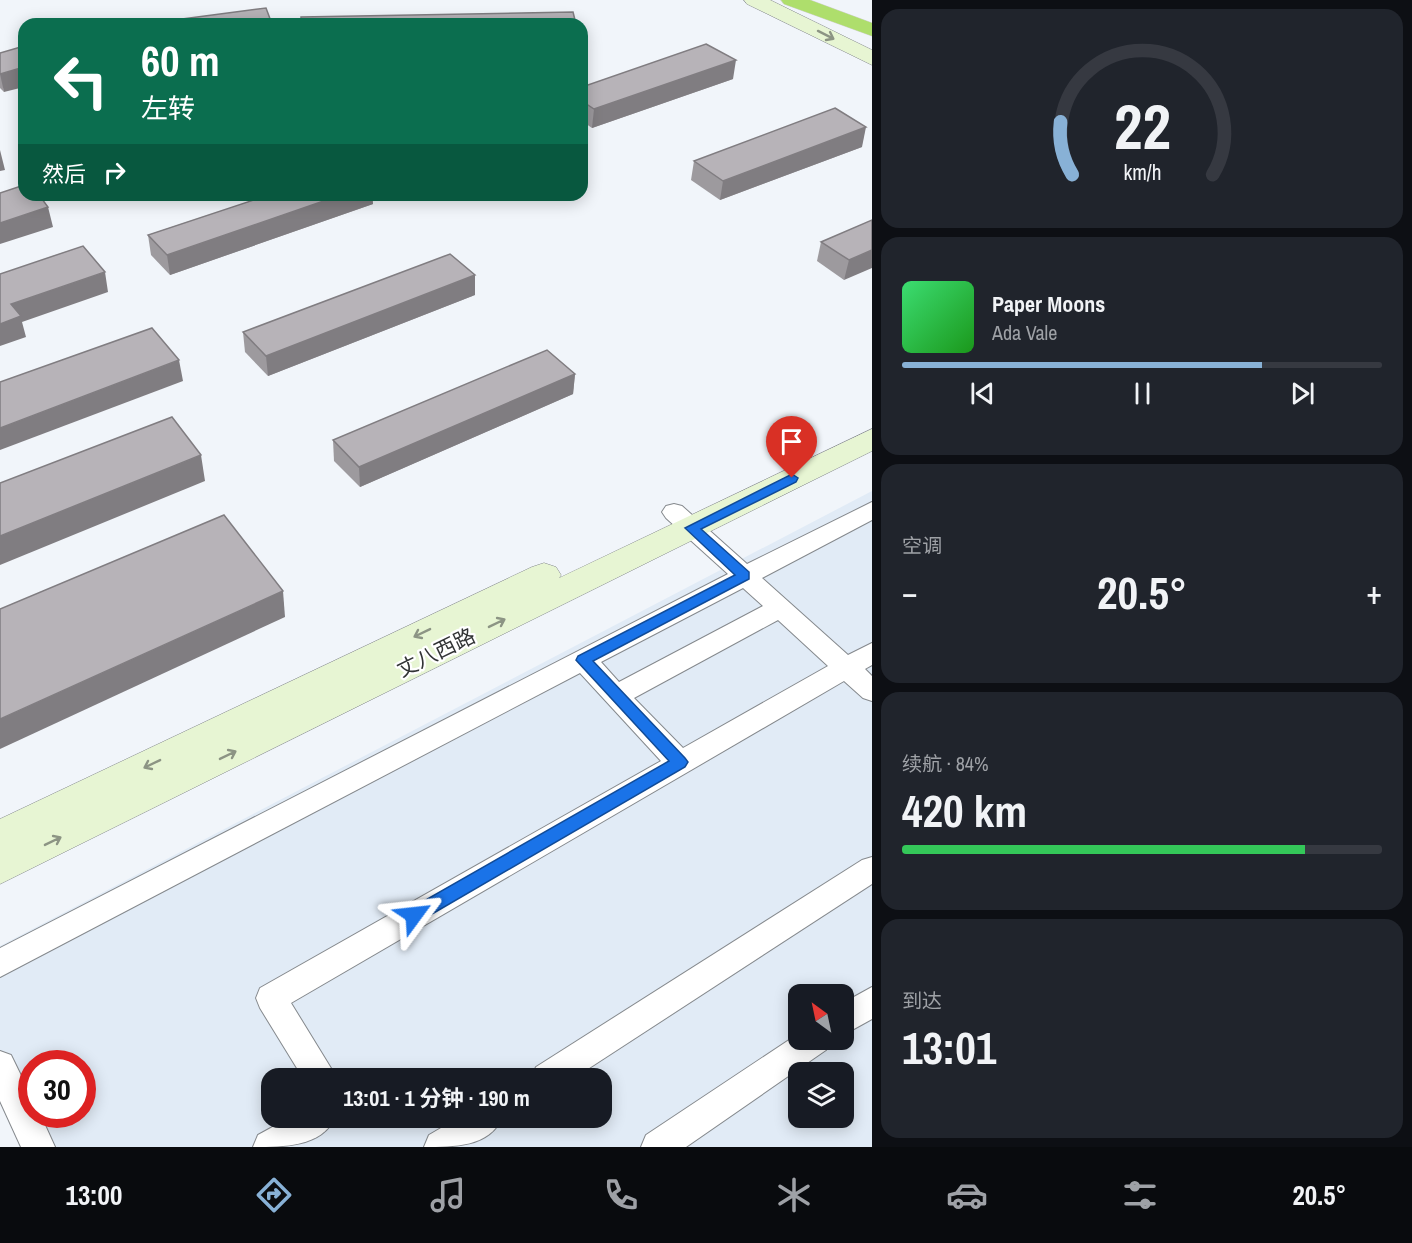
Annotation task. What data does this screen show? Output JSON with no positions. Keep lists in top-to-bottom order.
{
  "streets": {
    "street": ["丈八西路"]
  },
  "north": "top left",
  "page": {
    "turn": ["60 m", "左转"],
    "then": "然后",
    "song": ["Paper Moons", "Ada Vale"],
    "tile": [
      "空调",
      ["续航 · 84%", "420 km"],
      ["到达", "13:01"]
    ],
    "heat": ["−", "20.5°", "+"],
    "limit": "30",
    "trip": "13:01 · 1 分钟 · 190 m",
    "tabs": ["13:00", "20.5°"],
    "gauge": ["22", "km/h"]
  }
}
